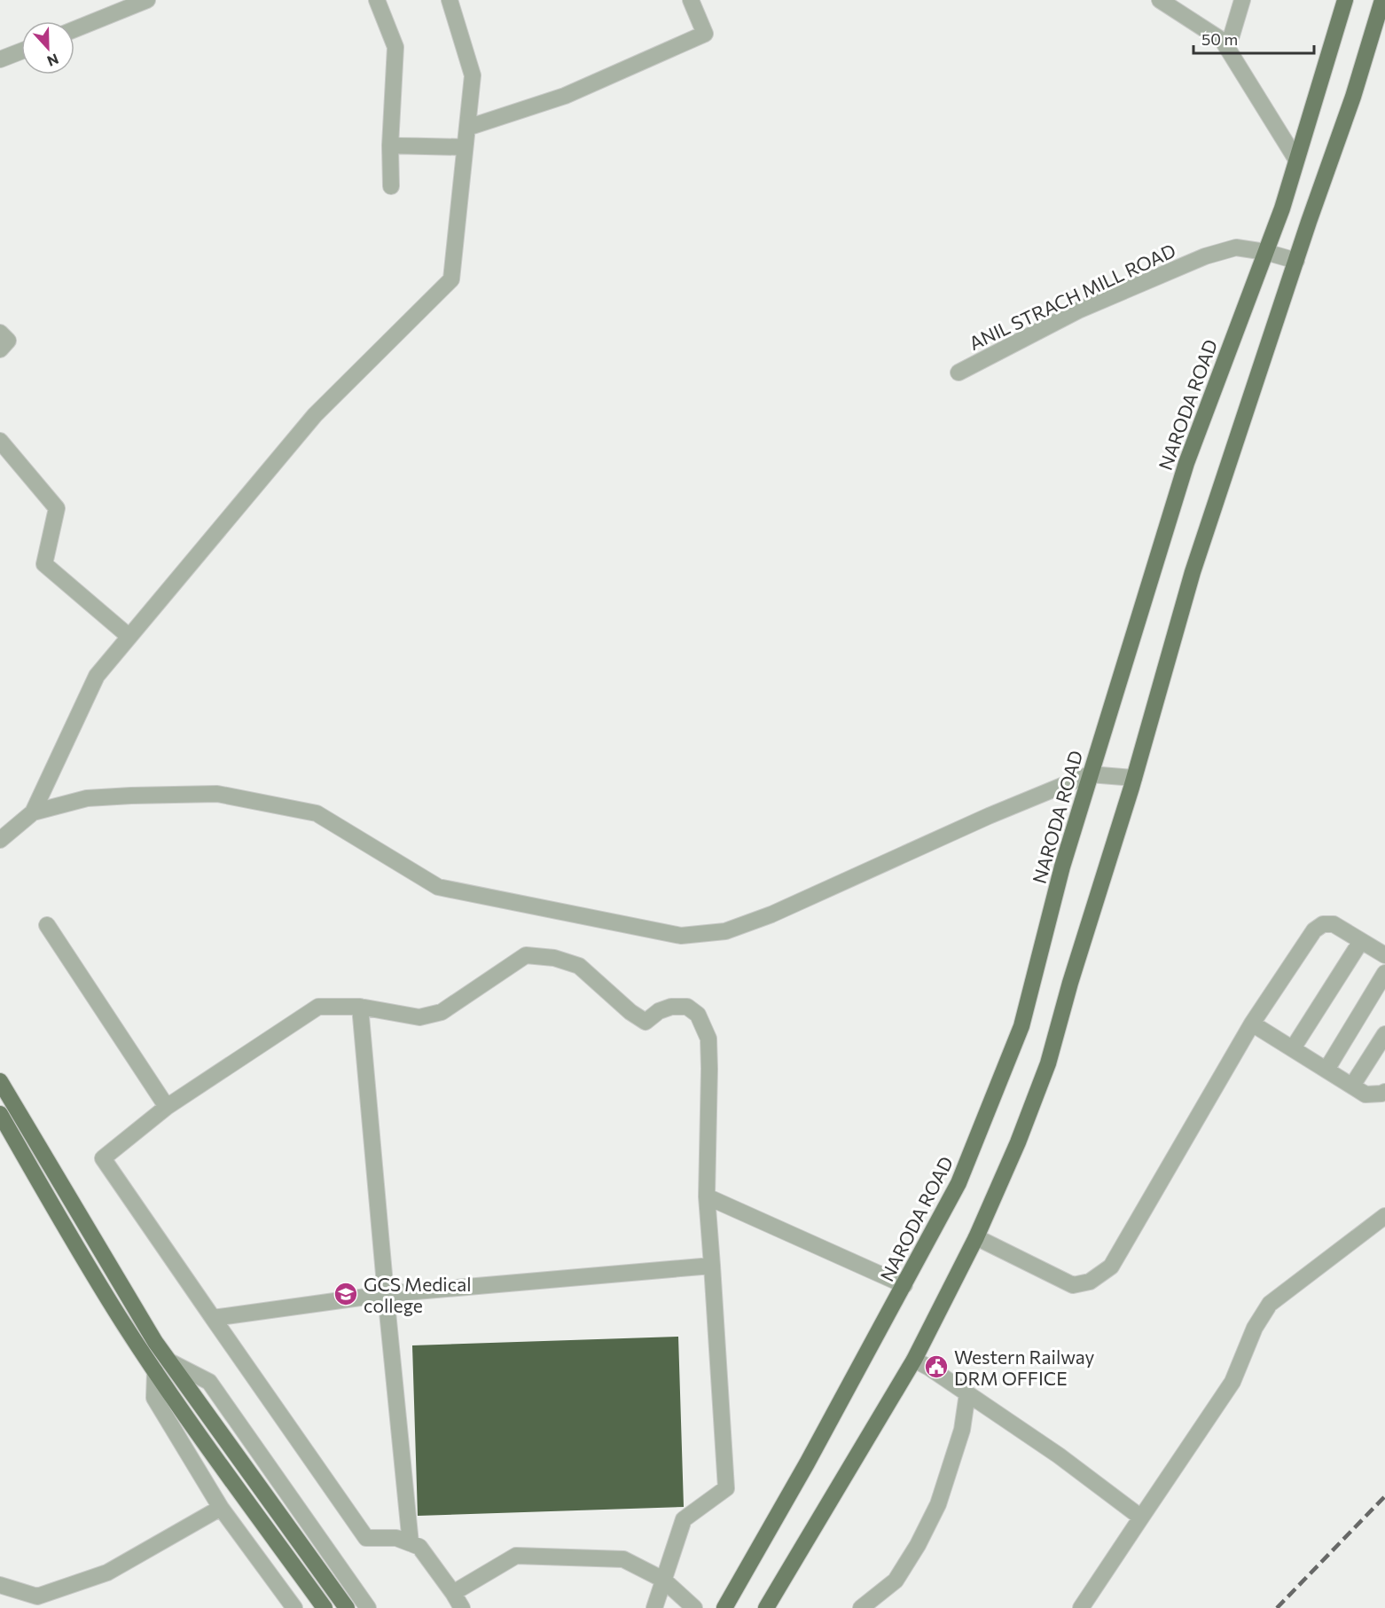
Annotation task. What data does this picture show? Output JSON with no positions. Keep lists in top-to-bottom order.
{
  "streets": {
    "main road": ["NARODA ROAD"],
    "street": ["ANIL STRACH MILL ROAD"]
  },
  "crossings": [
    ["ANIL STRACH MILL ROAD", "NARODA ROAD"]
  ],
  "places": {
    "school or university": ["GCS Medical college"],
    "public building": ["Western Railway DRM OFFICE"]
  },
  "scale_bar": "50 m",
  "north": "bottom"
}
